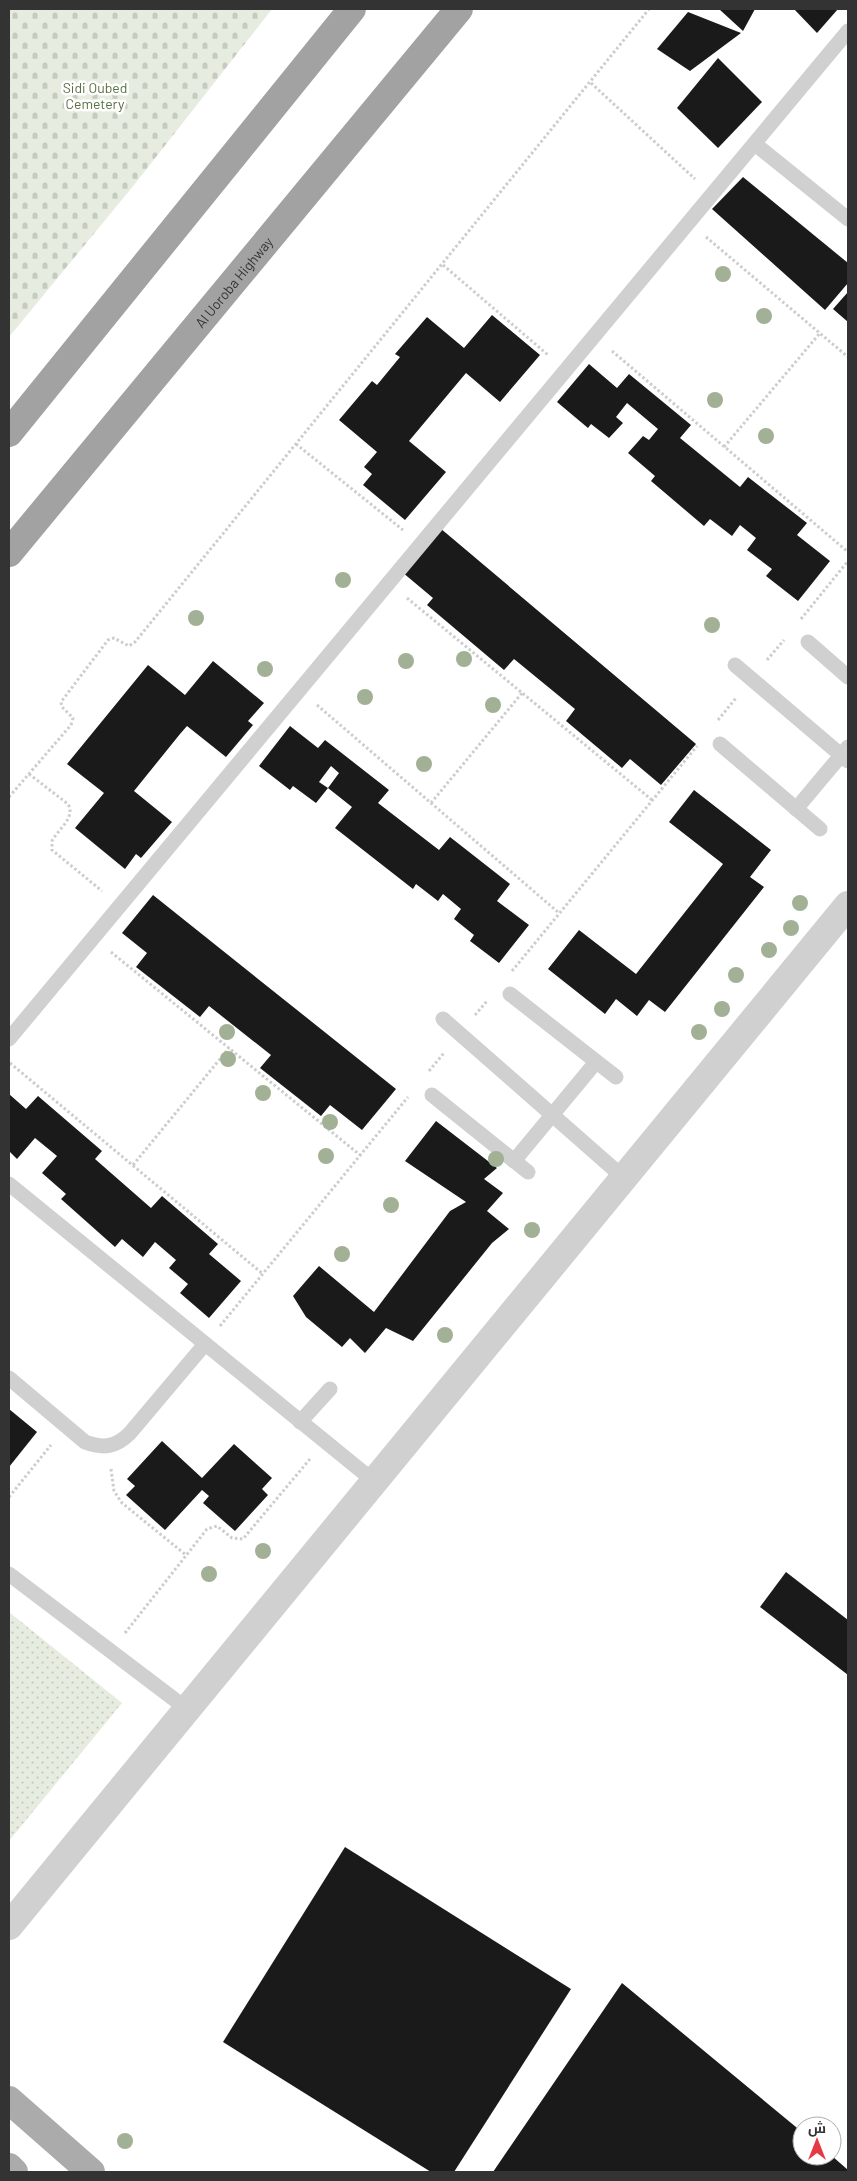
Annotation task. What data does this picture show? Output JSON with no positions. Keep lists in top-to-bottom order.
{
  "streets": {
    "highway": ["Al Uoroba Highway"]
  },
  "parks": ["Sidi Oubed Cemetery"],
  "north": "top"
}
